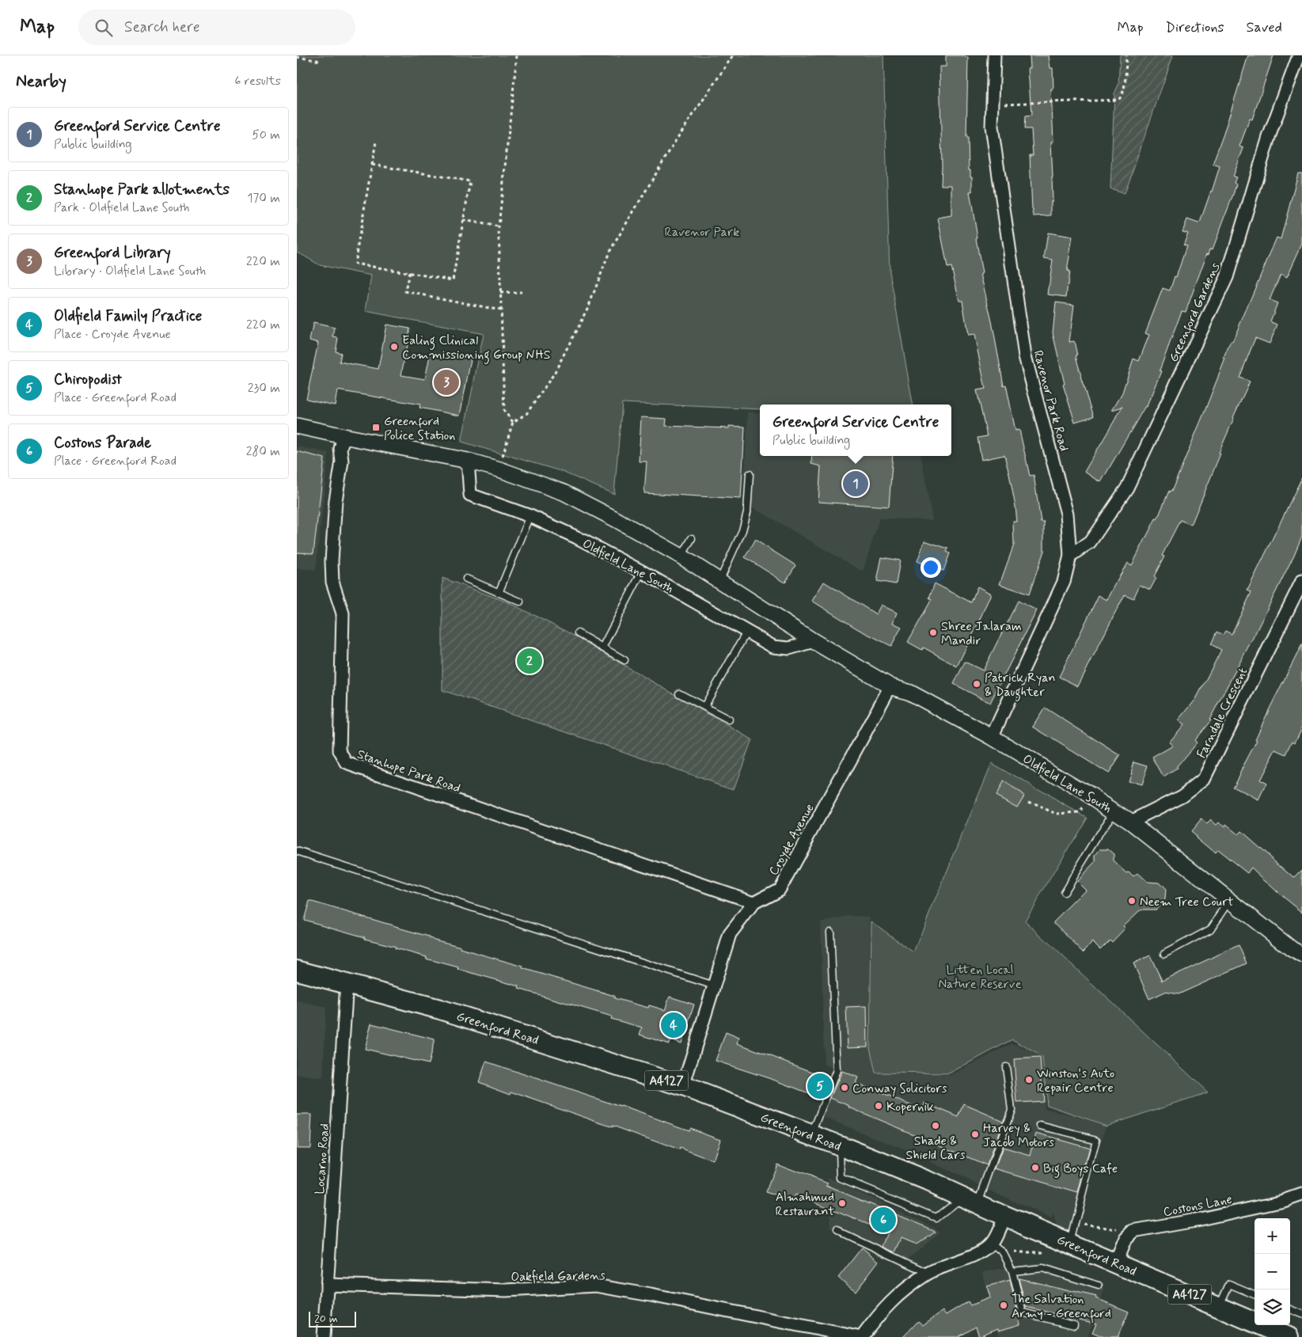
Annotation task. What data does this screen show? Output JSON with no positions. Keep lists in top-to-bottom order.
{
  "streets": {
    "main road": ["Greenford Road", "A4127"],
    "street": [
      "Greenford Gardens",
      "Ravenor Park Road",
      "Oldfield Lane South",
      "Farndale Crescent",
      "Stanhope Park Road",
      "Croyde Avenue",
      "Locarno Road",
      "Costons Lane",
      "Oakfield Gardens"
    ]
  },
  "crossings": [
    ["Greenford Gardens", "Ravenor Park Road"],
    ["Ravenor Park Road", "Oldfield Lane South"],
    ["Oldfield Lane South", "Farndale Crescent"],
    ["Oldfield Lane South", "Stanhope Park Road"],
    ["Oldfield Lane South", "Croyde Avenue"],
    ["Stanhope Park Road", "Croyde Avenue"],
    ["Croyde Avenue", "Greenford Road"],
    ["Greenford Road", "Locarno Road"],
    ["Greenford Road", "Costons Lane"],
    ["Locarno Road", "Oakfield Gardens"]
  ],
  "parks": ["Ravenor Park", "Litten Local Nature Reserve"],
  "places": {
    "other": [
      "Ealing Clinical Commissioning Group NHS",
      "Shree Jalaram Mandir",
      "Patrick Ryan & Daughter",
      "Neem Tree Court",
      "Winston's Auto Repair Centre",
      "Conway Solicitors",
      "Kopernik",
      "Shade & Shield Cars",
      "Harvey & Jacob Motors",
      "Big Boys Cafe",
      "Almahmud Restaurant",
      "The Salvation Army - Greenford"
    ],
    "transit": ["Greenford Police Station"]
  },
  "scale_bar": "20 m",
  "page": {
    "header": "Map",
    "search": "Search here",
    "nav": ["Map", "Directions", "Saved"],
    "heading": ["Nearby", "6 results"],
    "list": [
      {
        "mark": "1",
        "name": "Greenford Service Centre",
        "note": "Public building",
        "value": "50 m"
      },
      {
        "mark": "2",
        "name": "Stanhope Park allotments",
        "note": "Park · Oldfield Lane South",
        "value": "170 m"
      },
      {
        "mark": "3",
        "name": "Greenford Library",
        "note": "Library · Oldfield Lane South",
        "value": "220 m"
      },
      {
        "mark": "4",
        "name": "Oldfield Family Practice",
        "note": "Place · Croyde Avenue",
        "value": "220 m"
      },
      {
        "mark": "5",
        "name": "Chiropodist",
        "note": "Place · Greenford Road",
        "value": "230 m"
      },
      {
        "mark": "6",
        "name": "Costons Parade",
        "note": "Place · Greenford Road",
        "value": "280 m"
      }
    ],
    "pins": [
      "3",
      "1",
      "2",
      "4",
      "5",
      "6"
    ],
    "popup": ["Greenford Service Centre", "Public building"],
    "map_buttons": ["+", "−"],
    "scale": "20 m"
  }
}
